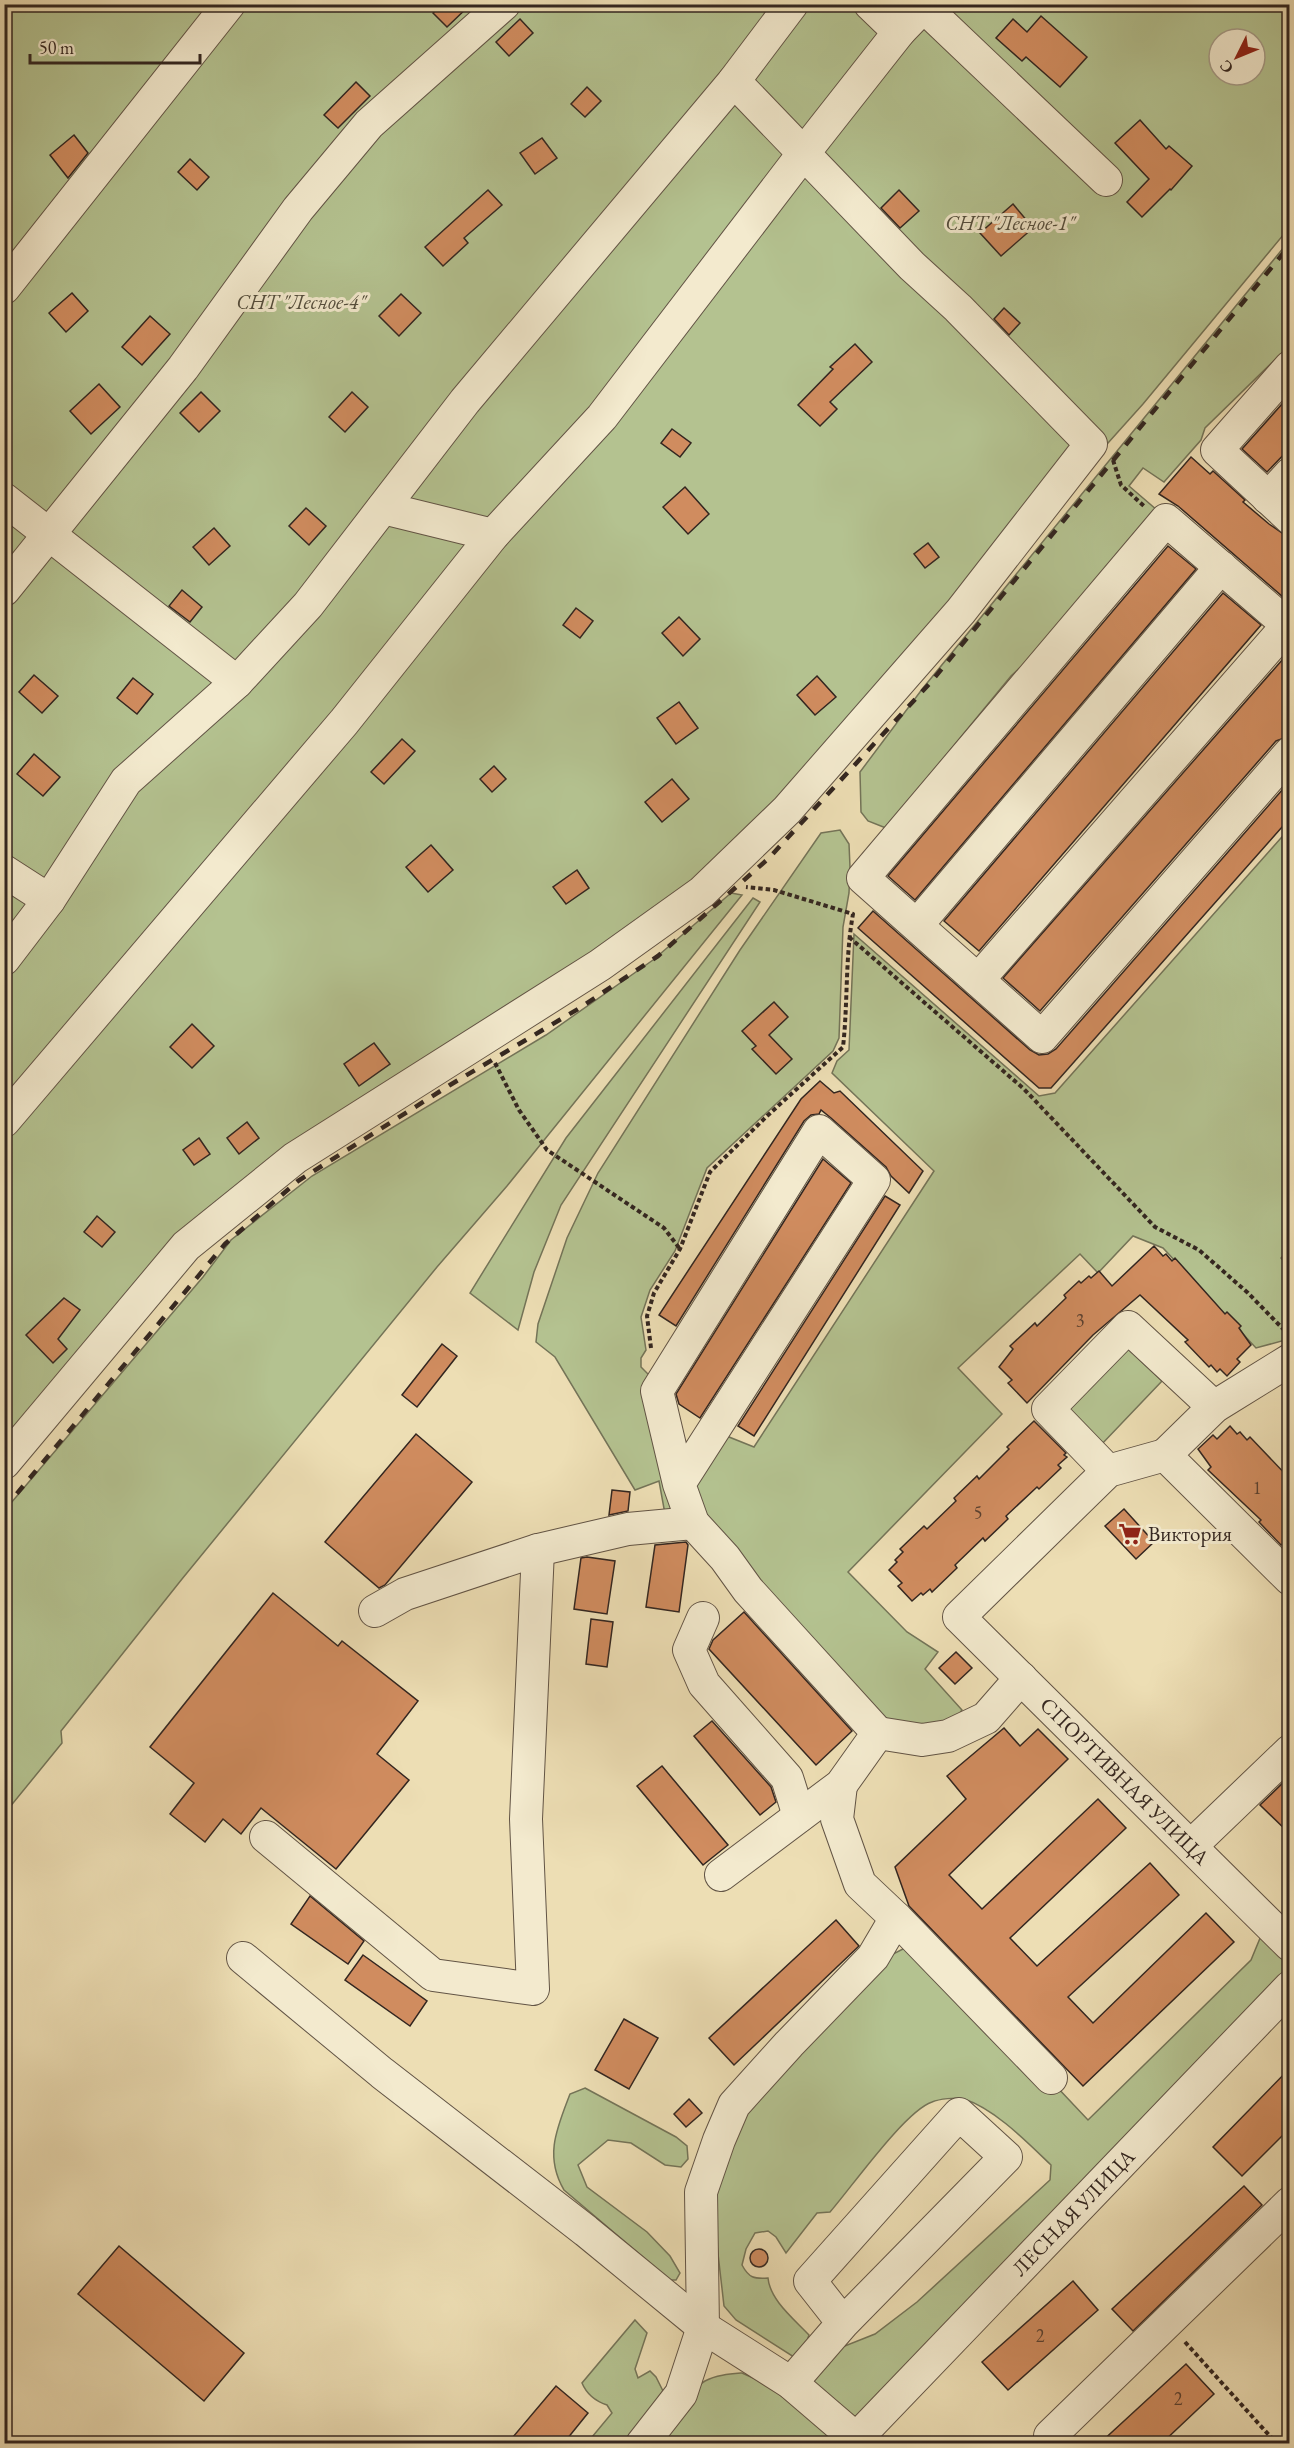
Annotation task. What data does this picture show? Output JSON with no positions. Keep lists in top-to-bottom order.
{
  "streets": {
    "street": ["СПОРТИВНАЯ УЛИЦА", "ЛЕСНАЯ УЛИЦА"]
  },
  "parks": ["СНТ \"Лесное-1\"", "СНТ \"Лесное-4\""],
  "places": {
    "supermarket": ["Виктория"]
  },
  "house_numbers": [
    "3",
    "1",
    "5",
    "2",
    "2"
  ],
  "scale_bar": "50 m",
  "north": "bottom left"
}
